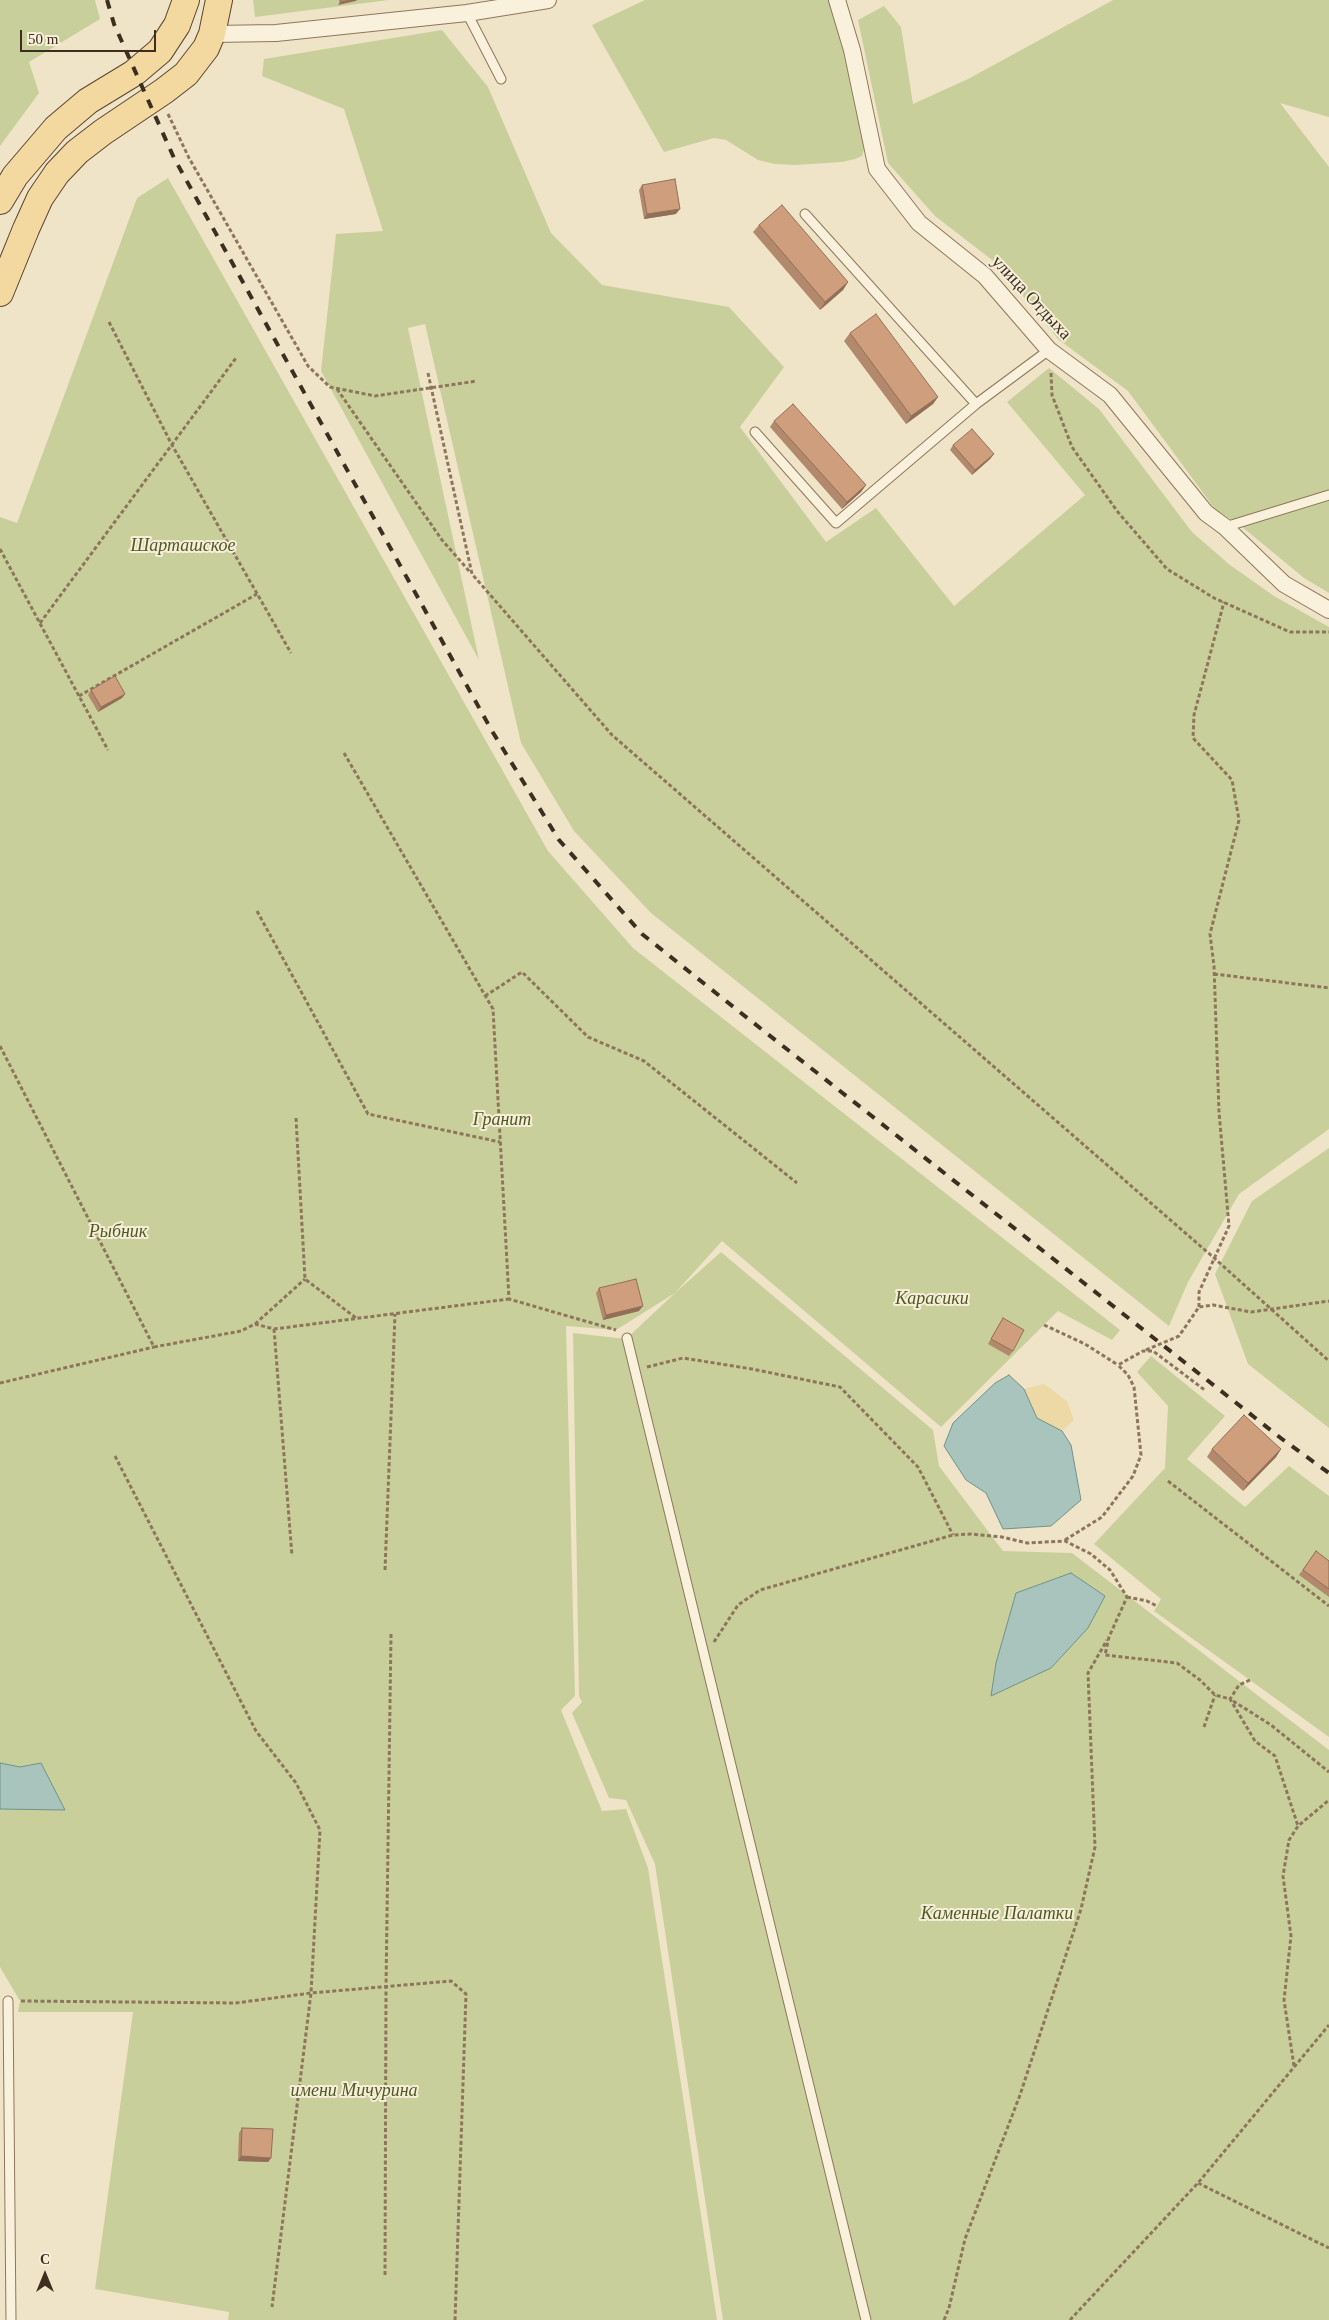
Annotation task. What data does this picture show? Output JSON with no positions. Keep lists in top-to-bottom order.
{
  "streets": {
    "street": ["улица Отдыха"]
  },
  "parks": [
    "Шарташское",
    "Гранит",
    "Рыбник",
    "Карасики",
    "Каменные Палатки",
    "имени Мичурина"
  ],
  "scale_bar": "50 m",
  "north": "top"
}
